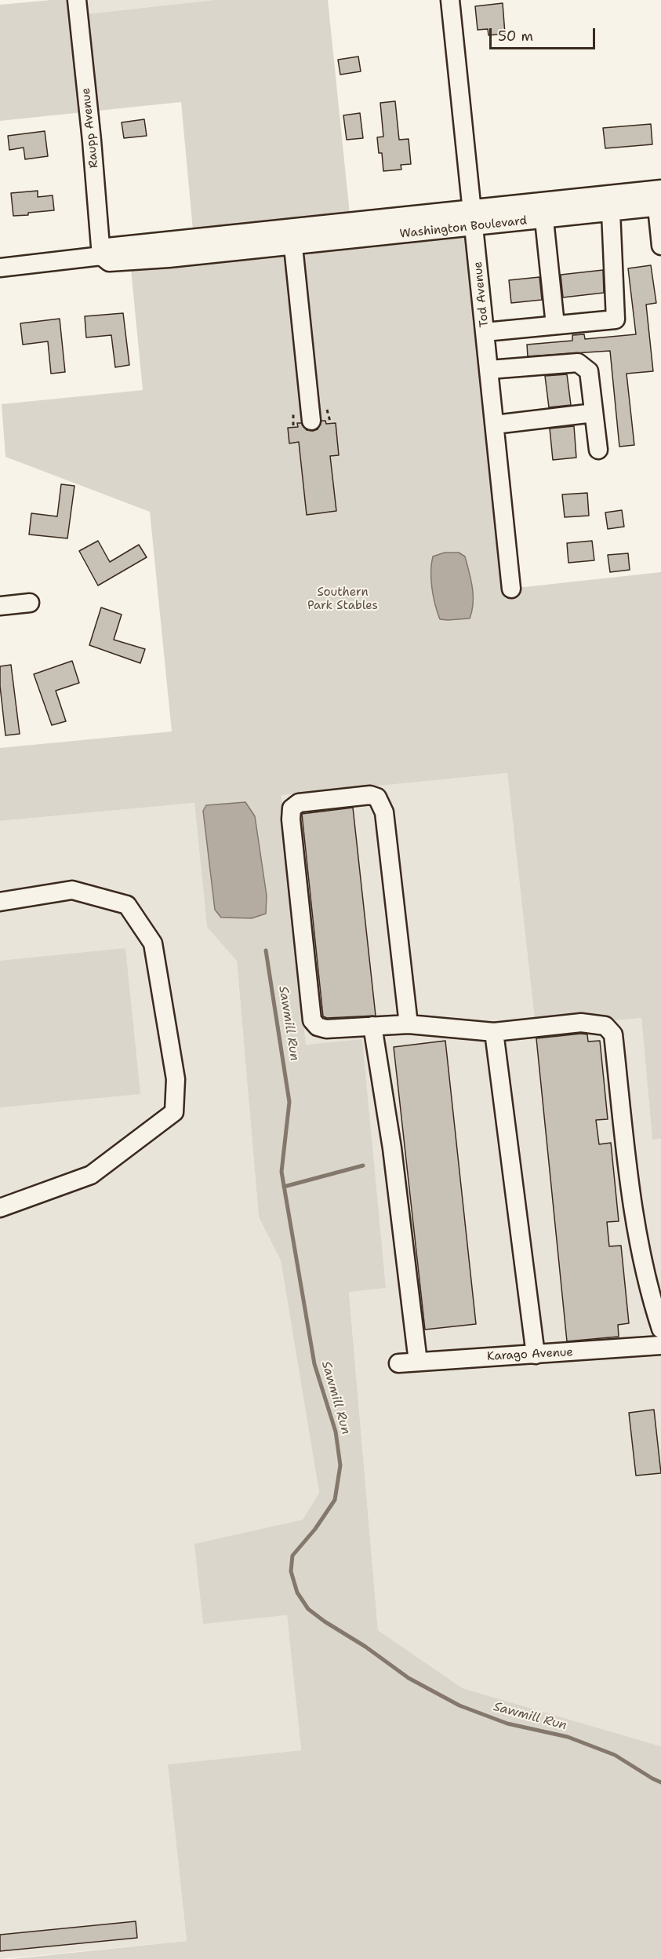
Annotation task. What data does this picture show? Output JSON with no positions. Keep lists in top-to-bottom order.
{
  "streets": {
    "street": [
      "Raupp Avenue",
      "Washington Boulevard",
      "Tod Avenue",
      "Karago Avenue"
    ]
  },
  "crossings": [
    ["Raupp Avenue", "Washington Boulevard"],
    ["Washington Boulevard", "Tod Avenue"]
  ],
  "water": ["Sawmill Run"],
  "parks": ["Southern Park Stables"],
  "scale_bar": "50 m"
}
